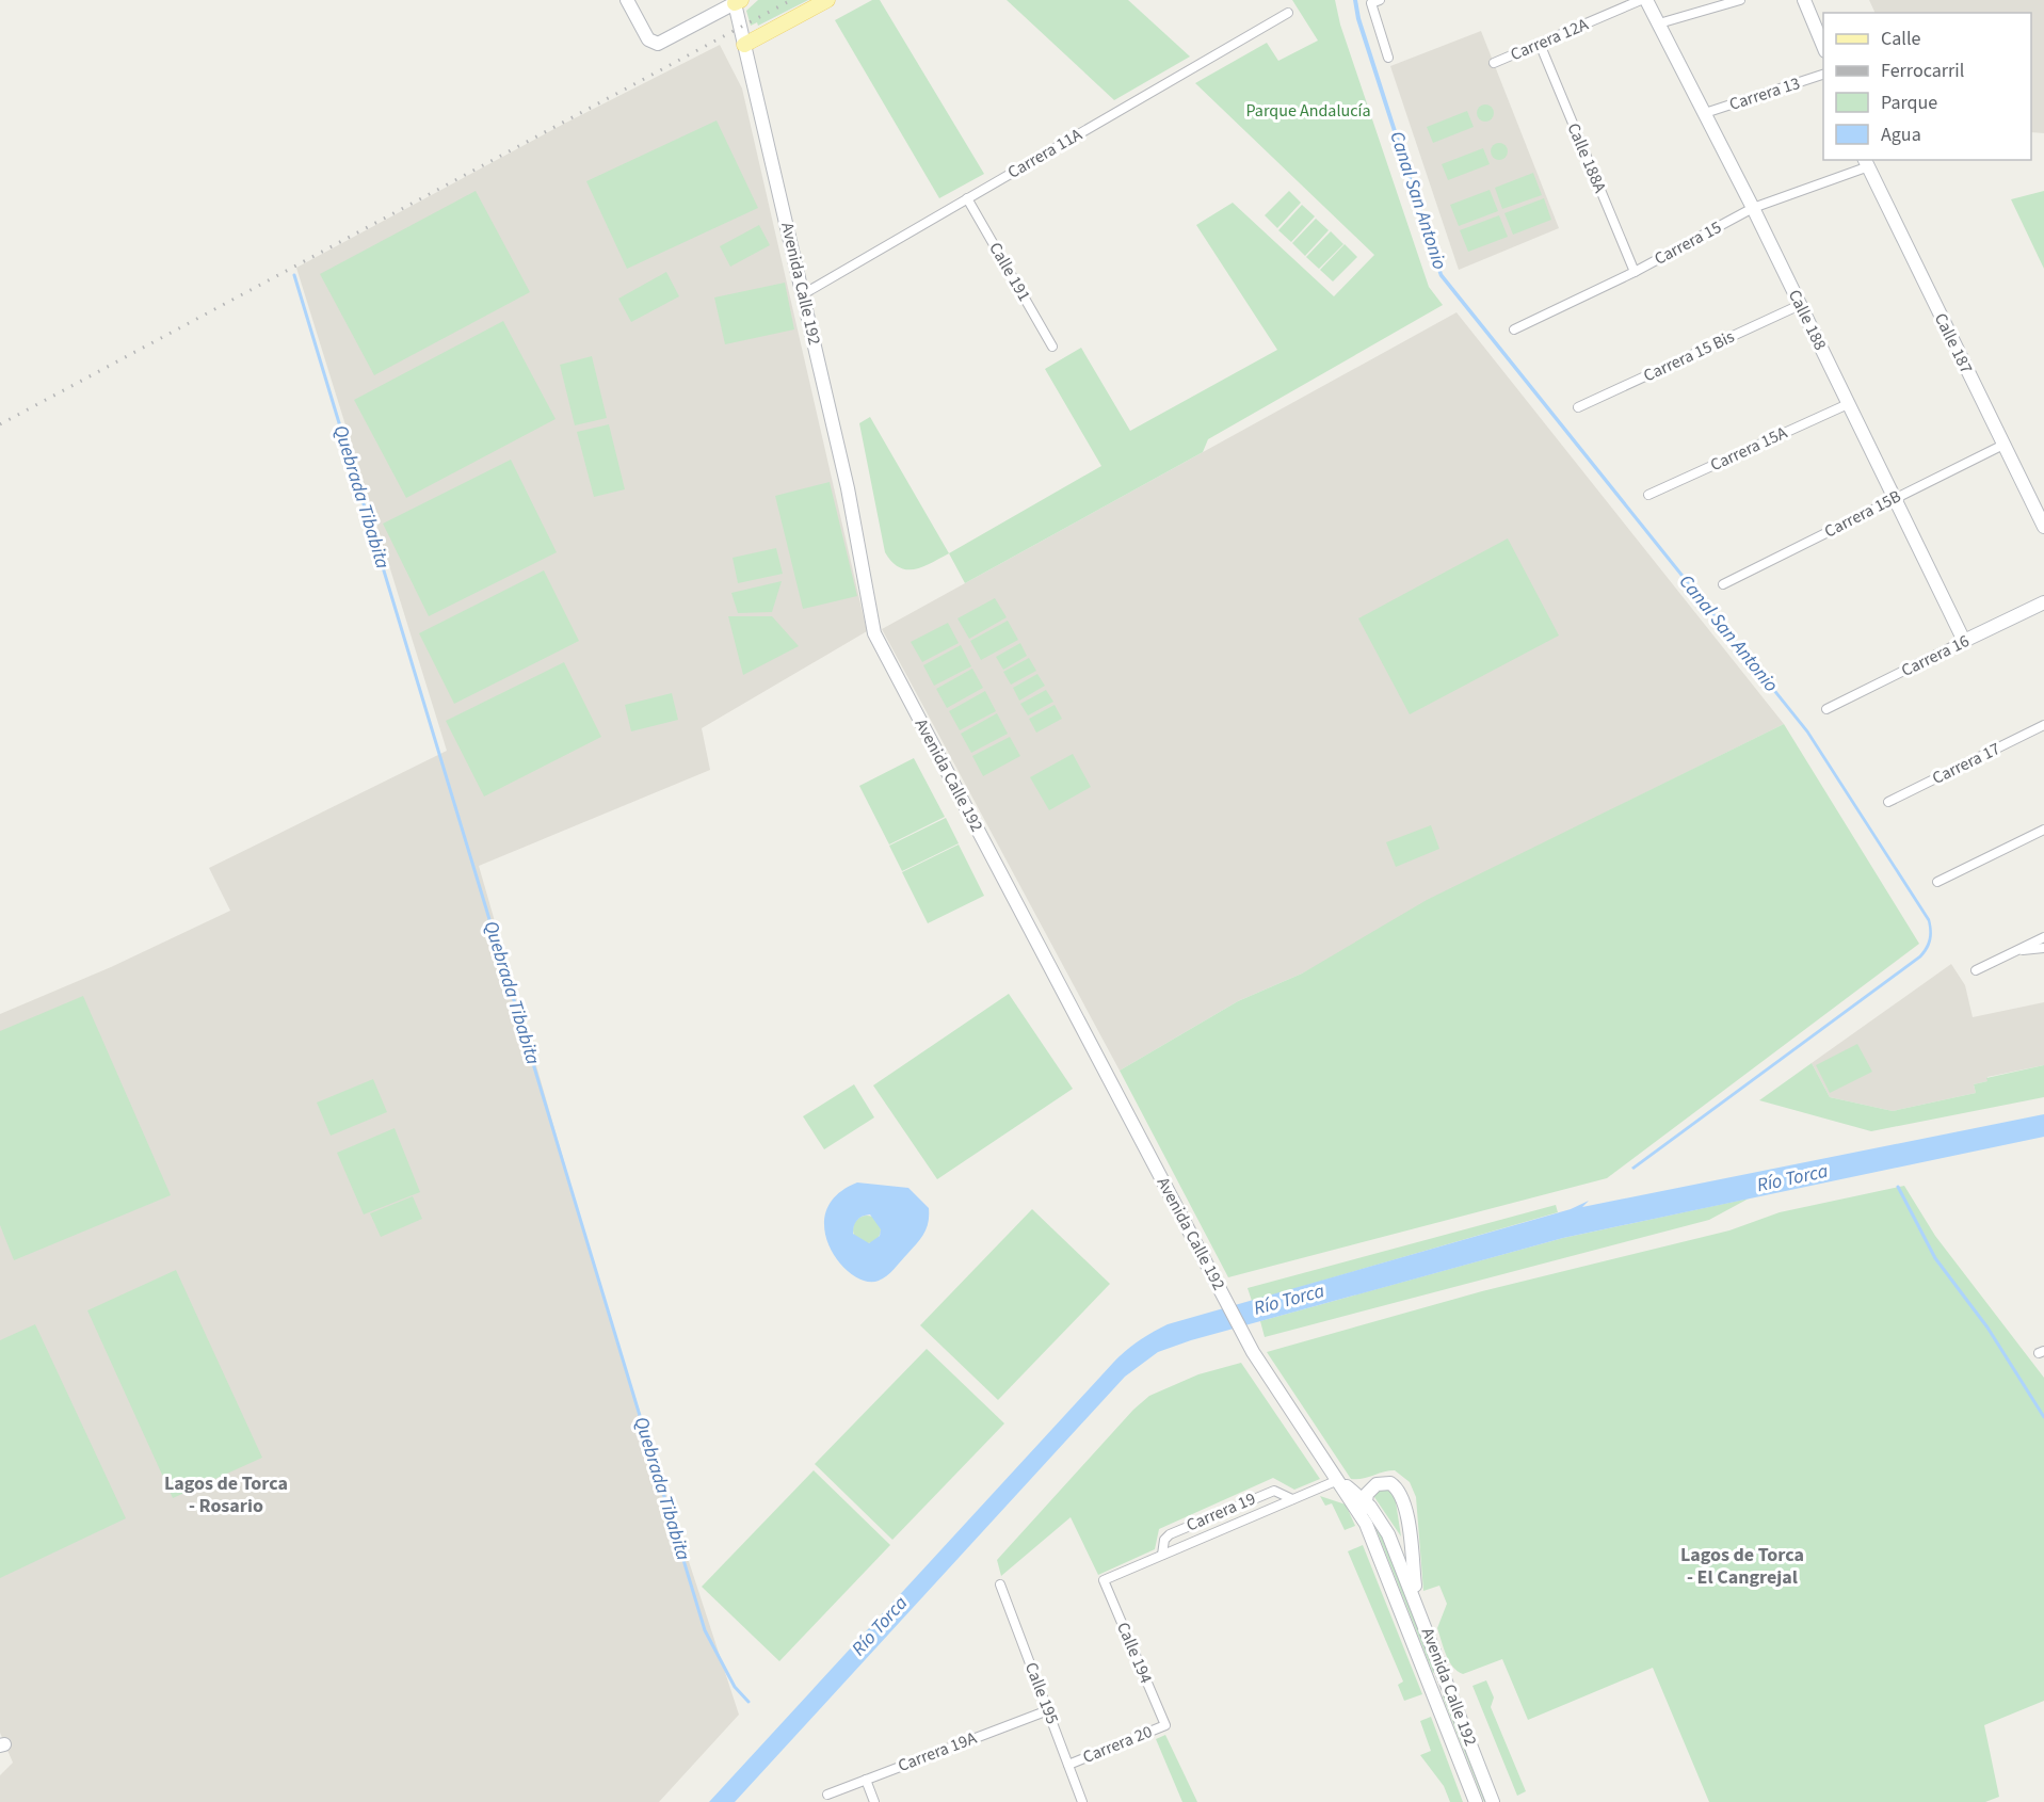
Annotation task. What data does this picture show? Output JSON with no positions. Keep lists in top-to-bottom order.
{
  "streets": {
    "main road": [
      "Avenida Calle 192",
      "Calle 188",
      "Calle 187",
      "Carrera 16"
    ],
    "street": [
      "Carrera 12A",
      "Carrera 13",
      "Carrera 11A",
      "Calle 188A",
      "Carrera 15",
      "Calle 191",
      "Carrera 15 Bis",
      "Carrera 15A",
      "Carrera 15B",
      "Carrera 17",
      "Carrera 19",
      "Calle 194",
      "Calle 195",
      "Carrera 20",
      "Carrera 19A"
    ]
  },
  "crossings": [
    ["Carrera 12A", "Calle 188A"],
    ["Carrera 13", "Calle 188"],
    ["Carrera 11A", "Calle 191"],
    ["Carrera 11A", "Avenida Calle 192"],
    ["Calle 188A", "Carrera 15"],
    ["Carrera 15", "Calle 188"],
    ["Carrera 15", "Calle 187"],
    ["Avenida Calle 192", "Carrera 19"],
    ["Calle 188", "Carrera 15 Bis"],
    ["Calle 188", "Carrera 15A"],
    ["Calle 188", "Carrera 15B"],
    ["Calle 188", "Carrera 16"],
    ["Calle 187", "Carrera 15B"],
    ["Carrera 19", "Calle 194"],
    ["Calle 194", "Carrera 20"],
    ["Calle 195", "Carrera 20"],
    ["Calle 195", "Carrera 19A"]
  ],
  "districts": ["Lagos de Torca - Rosario", "Lagos de Torca - El Cangrejal"],
  "water": ["Canal San Antonio", "Quebrada Tibabita", "Río Torca"],
  "parks": ["Parque Andalucía"],
  "legend": [
    "Calle",
    "Ferrocarril",
    "Parque",
    "Agua"
  ]
}
